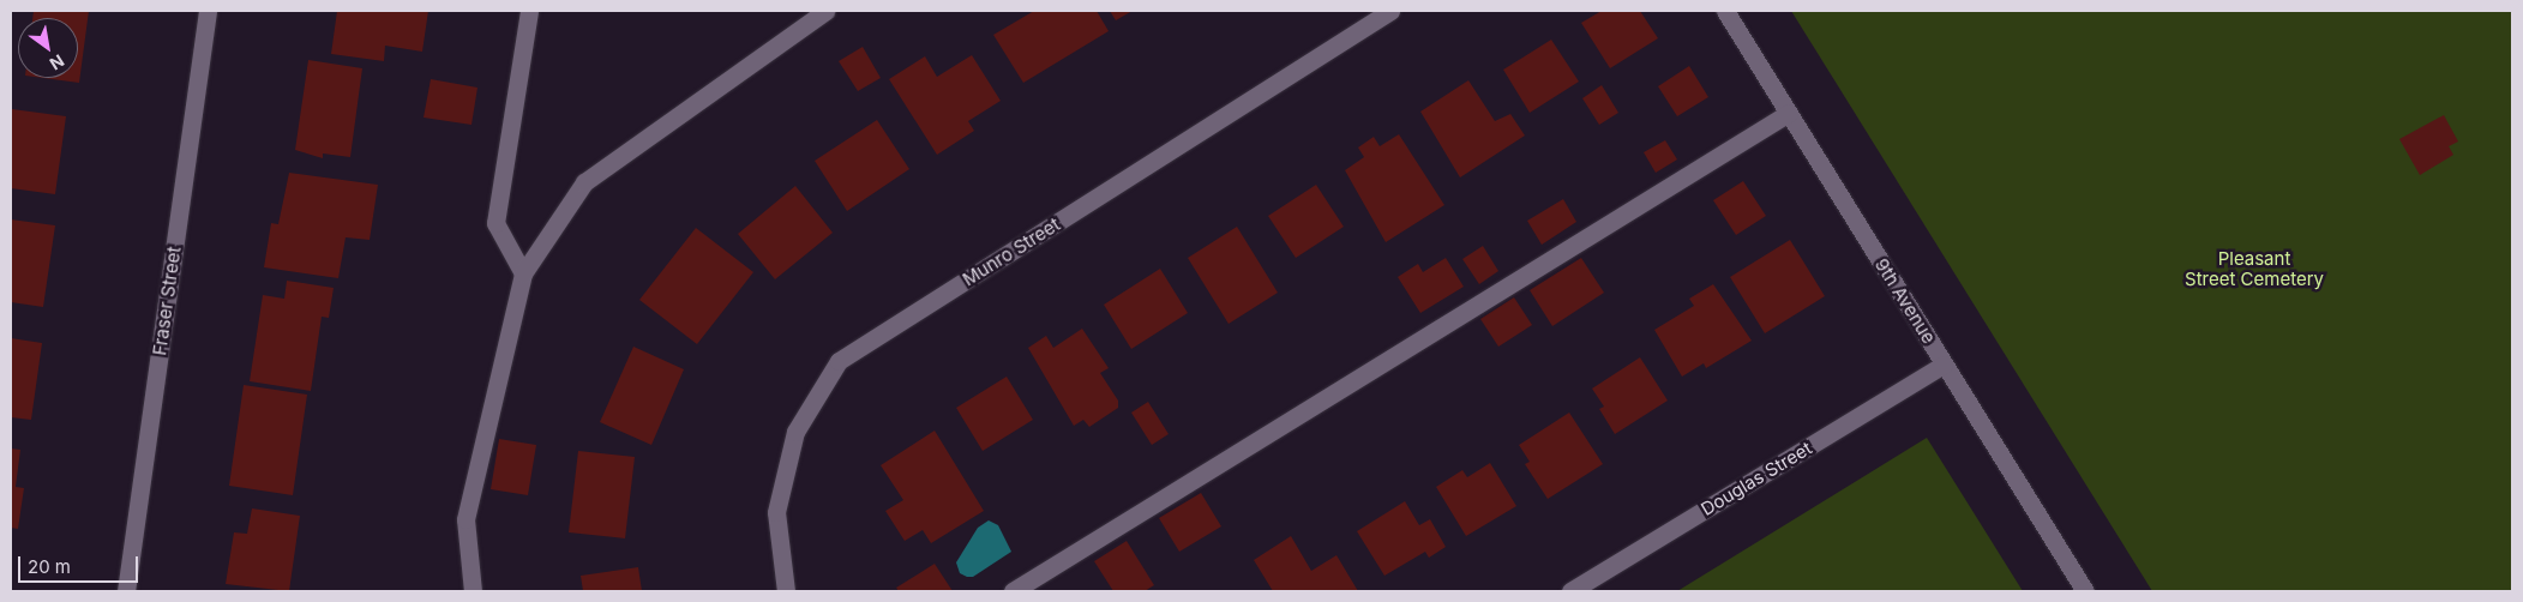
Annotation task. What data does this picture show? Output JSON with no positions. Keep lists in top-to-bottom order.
{
  "streets": {
    "street": [
      "Munro Street",
      "Fraser Street",
      "9th Avenue",
      "Douglas Street"
    ]
  },
  "crossings": [
    ["9th Avenue", "Douglas Street"]
  ],
  "parks": ["Pleasant Street Cemetery"],
  "scale_bar": "20 m",
  "north": "bottom right"
}
